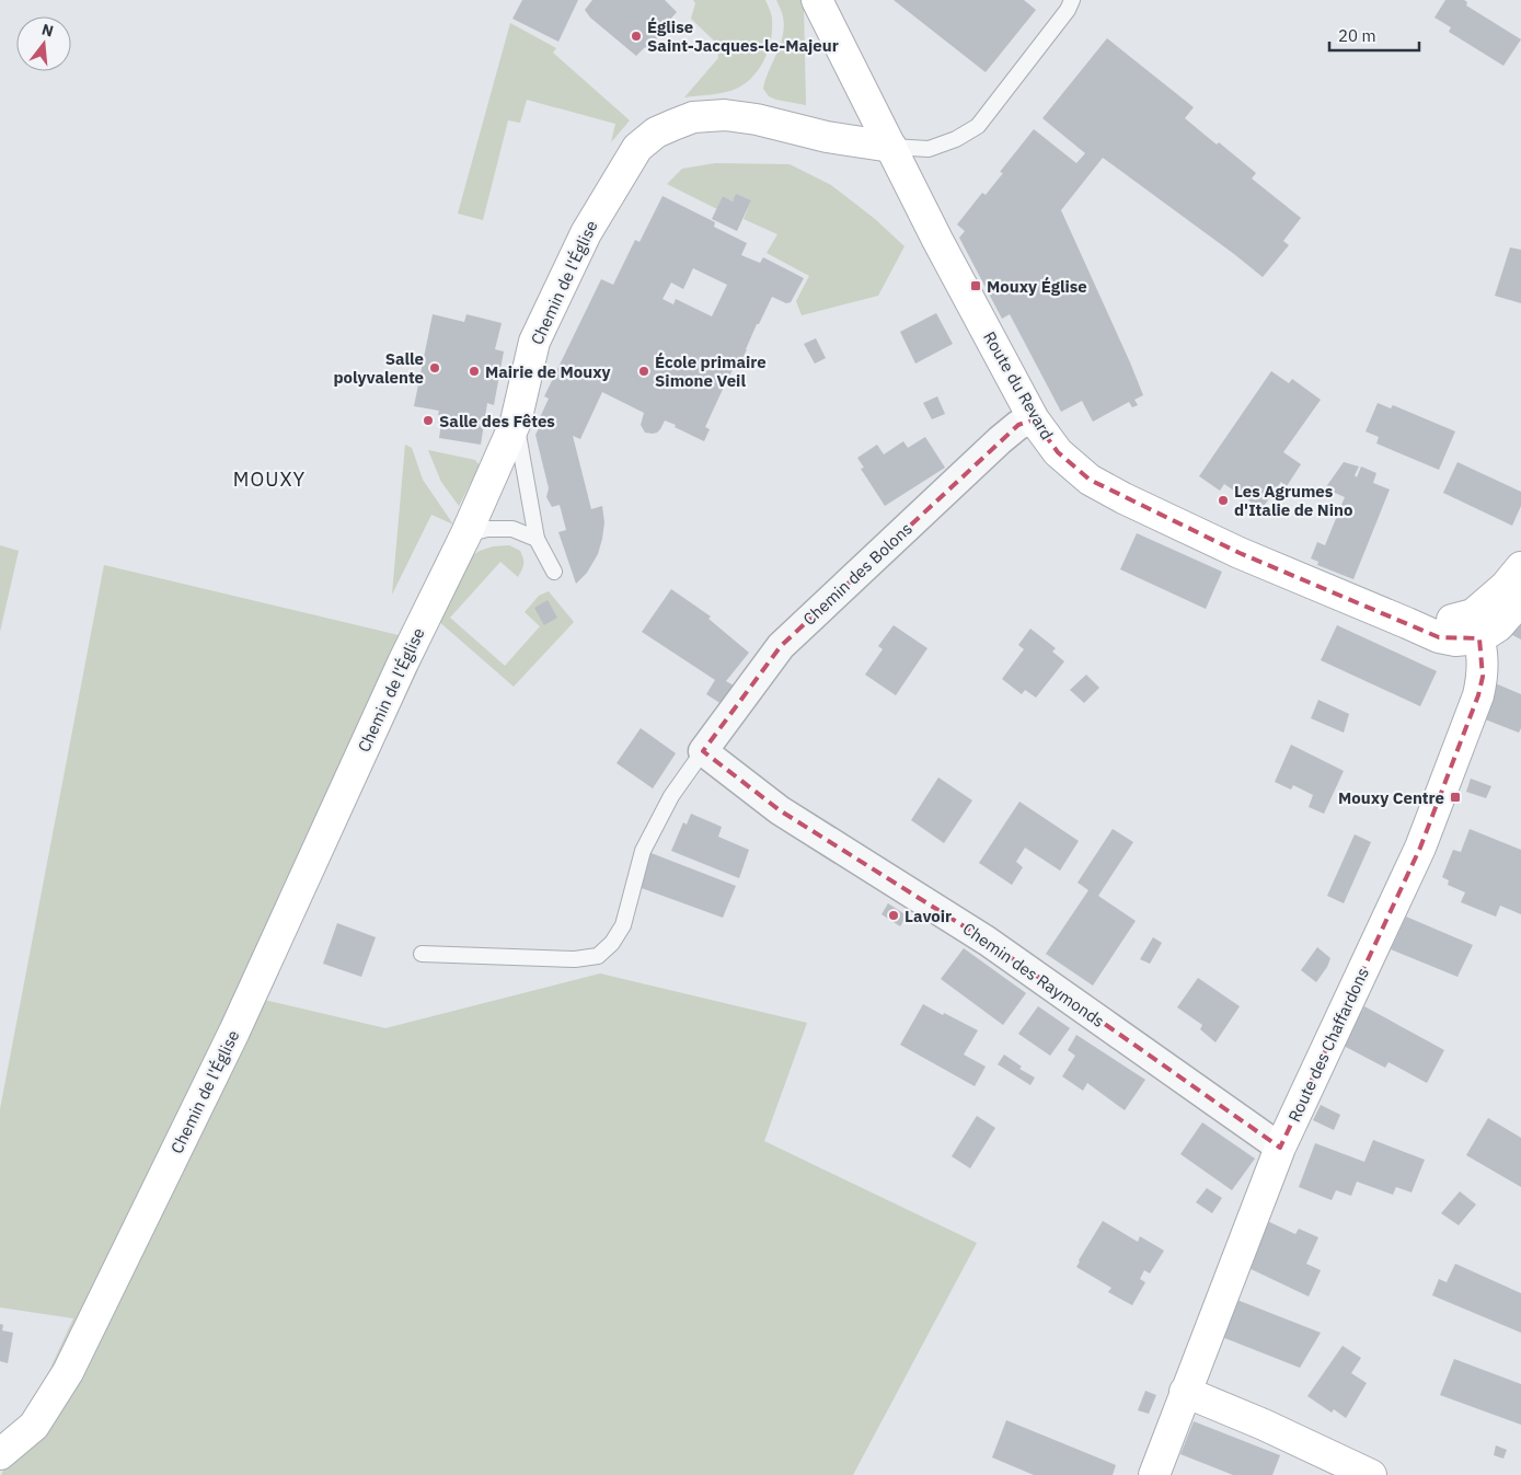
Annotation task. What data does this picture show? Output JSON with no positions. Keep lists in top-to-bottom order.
{
  "streets": {
    "main road": ["Chemin de l'Église", "Route du Revard", "Route des Chaffardons"],
    "street": ["Chemin des Bolons", "Chemin des Raymonds"]
  },
  "crossings": [
    ["Chemin de l'Église", "Route du Revard"],
    ["Route du Revard", "Chemin des Bolons"],
    ["Route du Revard", "Route des Chaffardons"],
    ["Chemin des Bolons", "Chemin des Raymonds"],
    ["Chemin des Raymonds", "Route des Chaffardons"]
  ],
  "districts": ["MOUXY"],
  "places": {
    "other": [
      "Église Saint-Jacques-le-Majeur",
      "Salle polyvalente",
      "Mairie de Mouxy",
      "École primaire Simone Veil",
      "Salle des Fêtes",
      "Les Agrumes d'Italie de Nino",
      "Lavoir"
    ],
    "transit": ["Mouxy Église", "Mouxy Centre"]
  },
  "scale_bar": "20 m",
  "north": "top"
}
